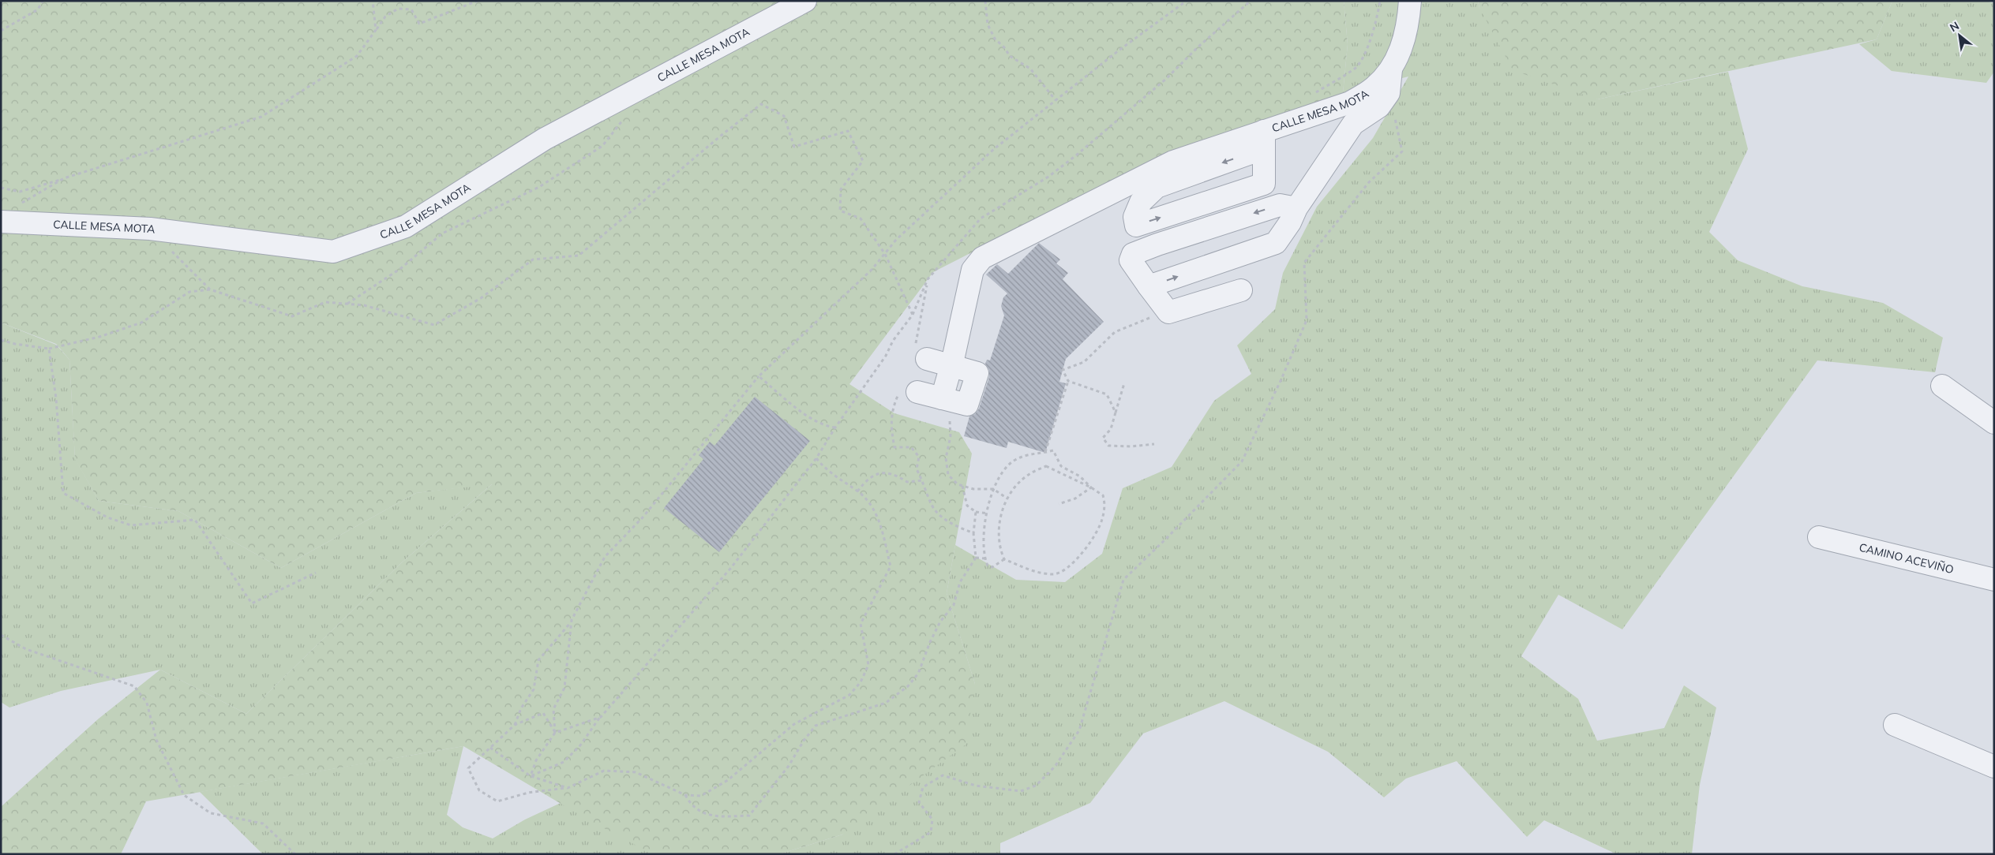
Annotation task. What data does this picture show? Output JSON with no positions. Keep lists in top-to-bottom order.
{
  "streets": {
    "street": ["CALLE MESA MOTA", "CAMINO ACEVIÑO"]
  },
  "north": "top left"
}
